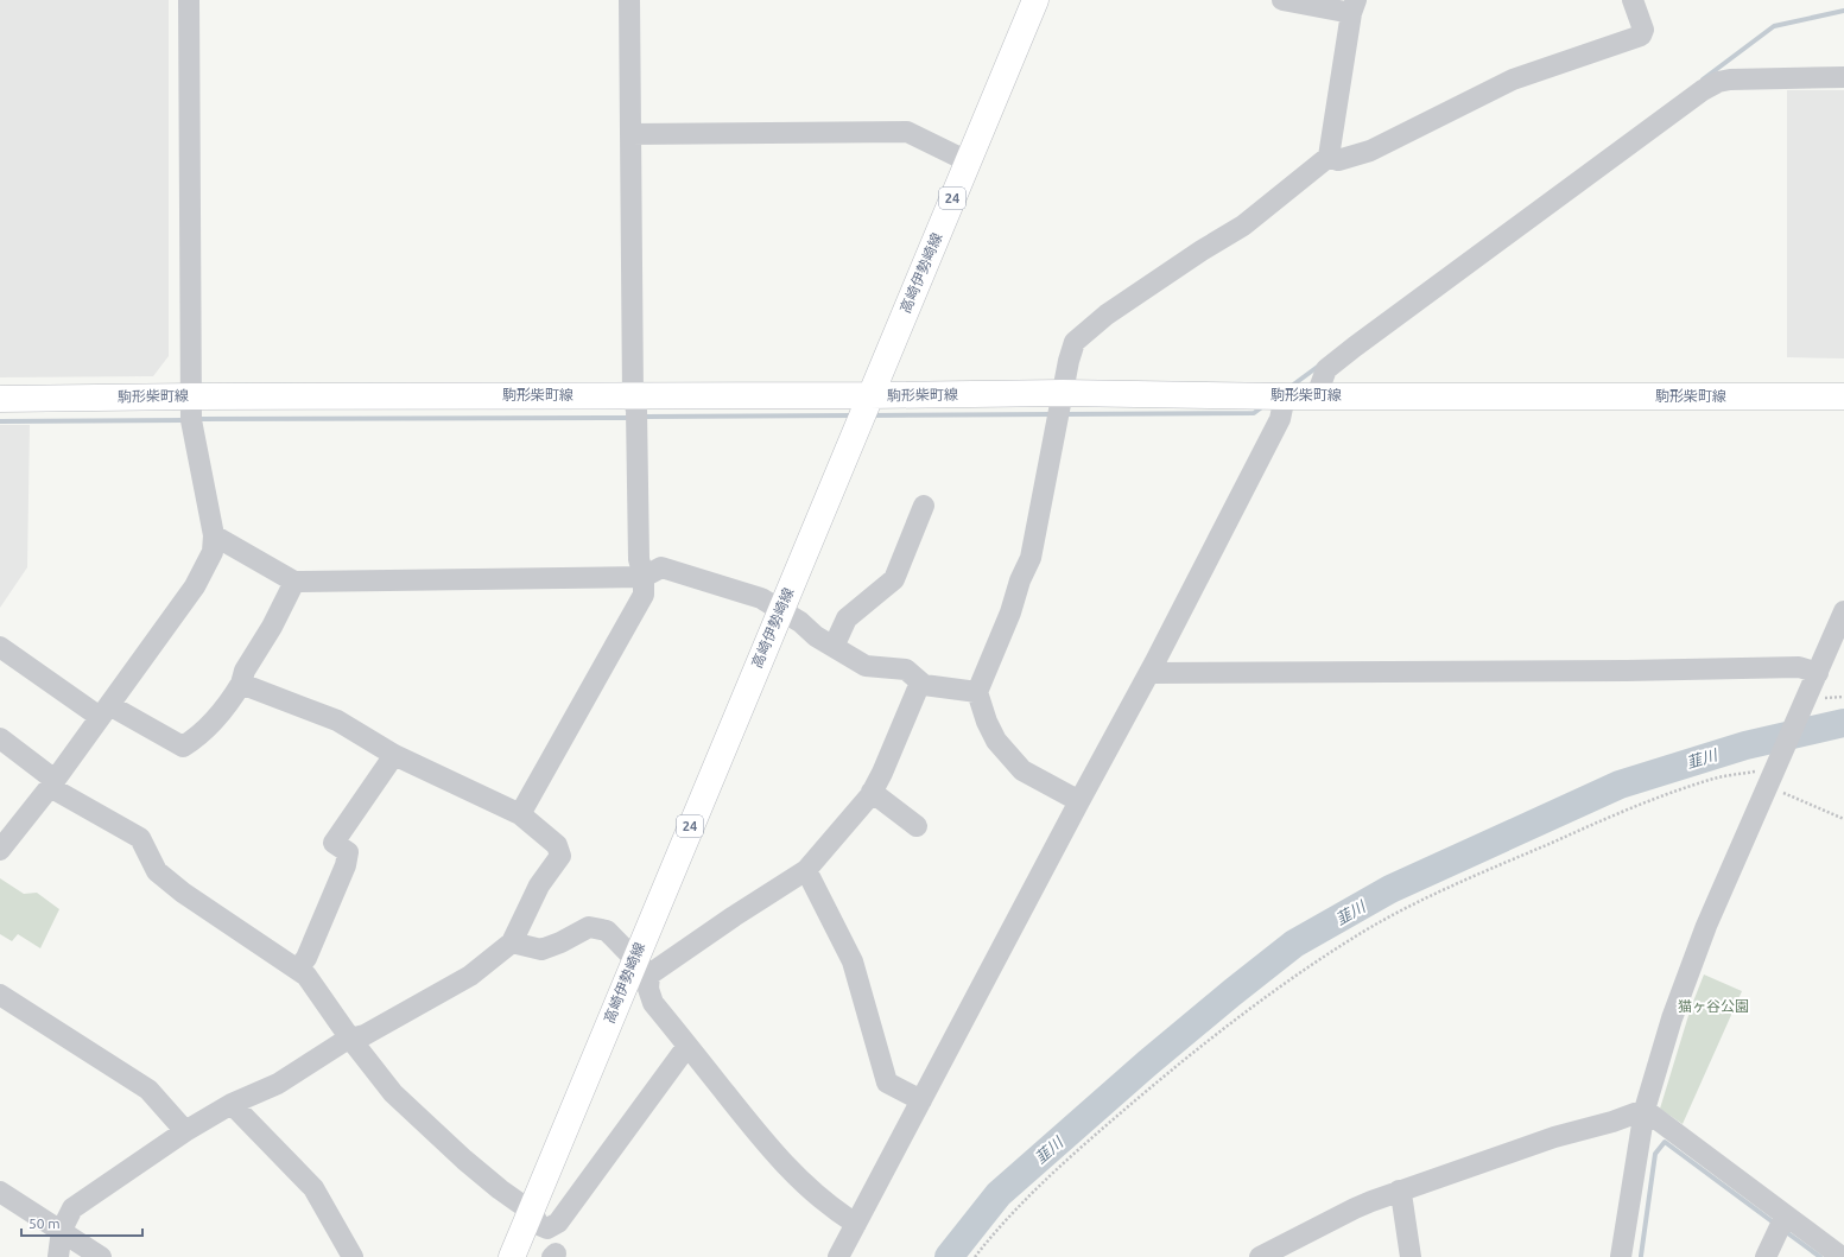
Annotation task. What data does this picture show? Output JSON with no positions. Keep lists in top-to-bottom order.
{
  "streets": {
    "main road": ["24", "高崎伊勢崎線", "駒形柴町線"]
  },
  "crossings": [
    ["高崎伊勢崎線", "駒形柴町線"]
  ],
  "water": ["韮川"],
  "parks": ["猫ヶ谷公園"],
  "scale_bar": "50 m"
}
